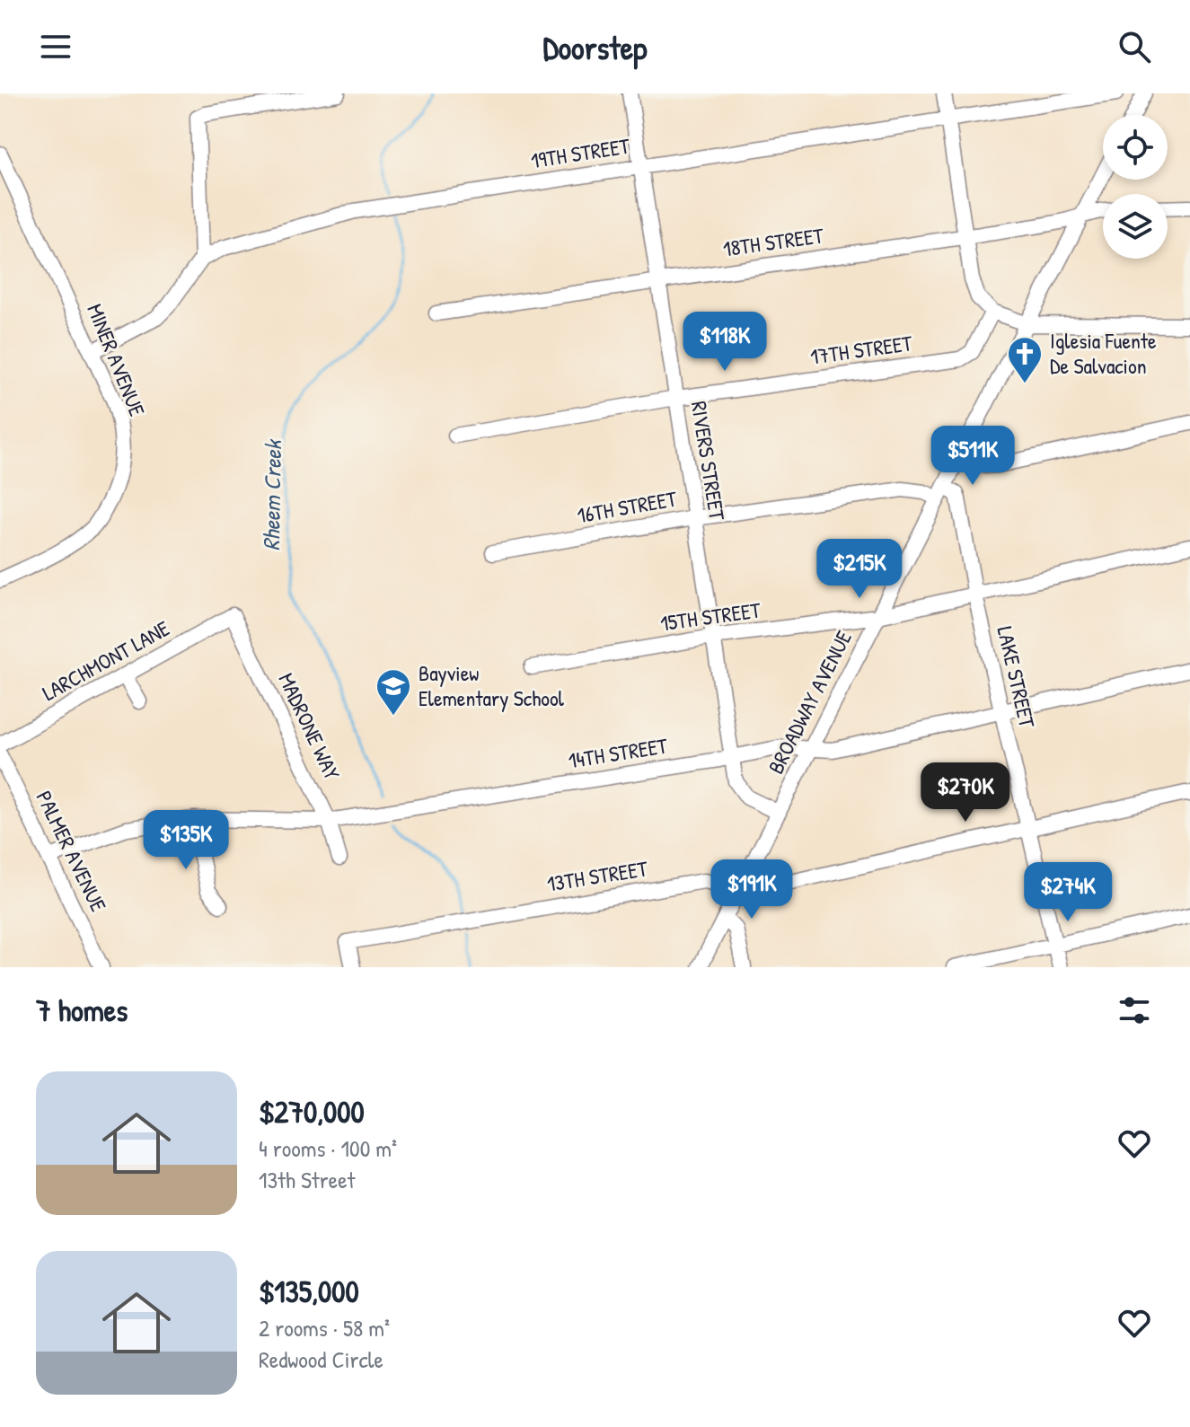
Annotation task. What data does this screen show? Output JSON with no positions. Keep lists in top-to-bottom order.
{
  "streets": {
    "street": [
      "19TH STREET",
      "18TH STREET",
      "17TH STREET",
      "MINER AVENUE",
      "RIVERS STREET",
      "16TH STREET",
      "15TH STREET",
      "LARCHMONT LANE",
      "LAKE STREET",
      "BROADWAY AVENUE",
      "MADRONE WAY",
      "14TH STREET",
      "PALMER AVENUE",
      "13TH STREET"
    ]
  },
  "crossings": [
    ["19TH STREET", "RIVERS STREET"],
    ["18TH STREET", "RIVERS STREET"],
    ["18TH STREET", "BROADWAY AVENUE"],
    ["17TH STREET", "RIVERS STREET"],
    ["RIVERS STREET", "16TH STREET"],
    ["RIVERS STREET", "15TH STREET"],
    ["RIVERS STREET", "BROADWAY AVENUE"],
    ["RIVERS STREET", "14TH STREET"],
    ["16TH STREET", "LAKE STREET"],
    ["16TH STREET", "BROADWAY AVENUE"],
    ["15TH STREET", "LAKE STREET"],
    ["15TH STREET", "BROADWAY AVENUE"],
    ["LARCHMONT LANE", "MADRONE WAY"],
    ["LAKE STREET", "BROADWAY AVENUE"],
    ["LAKE STREET", "14TH STREET"],
    ["LAKE STREET", "13TH STREET"],
    ["BROADWAY AVENUE", "14TH STREET"],
    ["BROADWAY AVENUE", "13TH STREET"],
    ["MADRONE WAY", "14TH STREET"],
    ["14TH STREET", "PALMER AVENUE"]
  ],
  "water": ["Rheem Creek"],
  "places": {
    "church": ["Iglesia Fuente De Salvacion"],
    "school or university": ["Bayview Elementary School"]
  },
  "page": {
    "header": "Doorstep",
    "price": [
      "$118K",
      "$511K",
      "$215K",
      "$270K",
      "$135K",
      "$191K",
      "$274K"
    ],
    "heading": "7 homes",
    "list": [
      {
        "name": "$270,000",
        "note": "4 rooms · 100 m² · 13th Street"
      },
      {
        "name": "$135,000",
        "note": "2 rooms · 58 m² · Redwood Circle"
      }
    ]
  }
}
